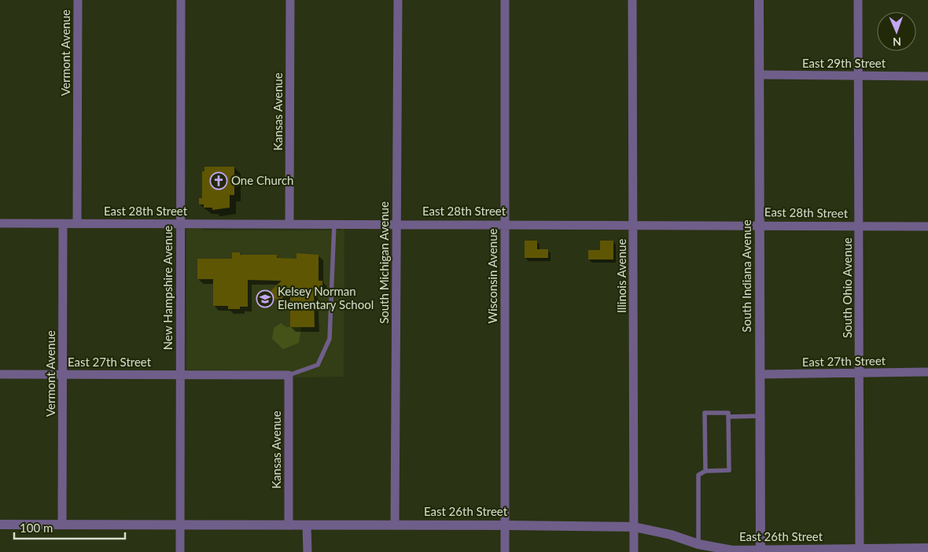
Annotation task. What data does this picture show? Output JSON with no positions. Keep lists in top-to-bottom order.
{
  "streets": {
    "street": [
      "Vermont Avenue",
      "East 29th Street",
      "Kansas Avenue",
      "East 28th Street",
      "South Michigan Avenue",
      "Wisconsin Avenue",
      "Illinois Avenue",
      "South Indiana Avenue",
      "New Hampshire Avenue",
      "South Ohio Avenue",
      "East 27th Street",
      "East 26th Street"
    ]
  },
  "crossings": [
    ["Vermont Avenue", "East 28th Street"],
    ["Vermont Avenue", "East 27th Street"],
    ["Vermont Avenue", "East 26th Street"],
    ["East 29th Street", "South Indiana Avenue"],
    ["East 29th Street", "South Ohio Avenue"],
    ["Kansas Avenue", "East 28th Street"],
    ["Kansas Avenue", "East 27th Street"],
    ["Kansas Avenue", "East 26th Street"],
    ["East 28th Street", "South Michigan Avenue"],
    ["East 28th Street", "Wisconsin Avenue"],
    ["East 28th Street", "Illinois Avenue"],
    ["East 28th Street", "South Indiana Avenue"],
    ["East 28th Street", "New Hampshire Avenue"],
    ["East 28th Street", "South Ohio Avenue"],
    ["South Michigan Avenue", "East 26th Street"],
    ["Wisconsin Avenue", "East 26th Street"],
    ["Illinois Avenue", "East 26th Street"],
    ["South Indiana Avenue", "East 27th Street"],
    ["South Indiana Avenue", "East 26th Street"],
    ["New Hampshire Avenue", "East 27th Street"],
    ["New Hampshire Avenue", "East 26th Street"],
    ["South Ohio Avenue", "East 27th Street"],
    ["South Ohio Avenue", "East 26th Street"]
  ],
  "places": {
    "church": ["One Church"],
    "school or university": ["Kelsey Norman Elementary School"]
  },
  "scale_bar": "100 m",
  "north": "bottom"
}
